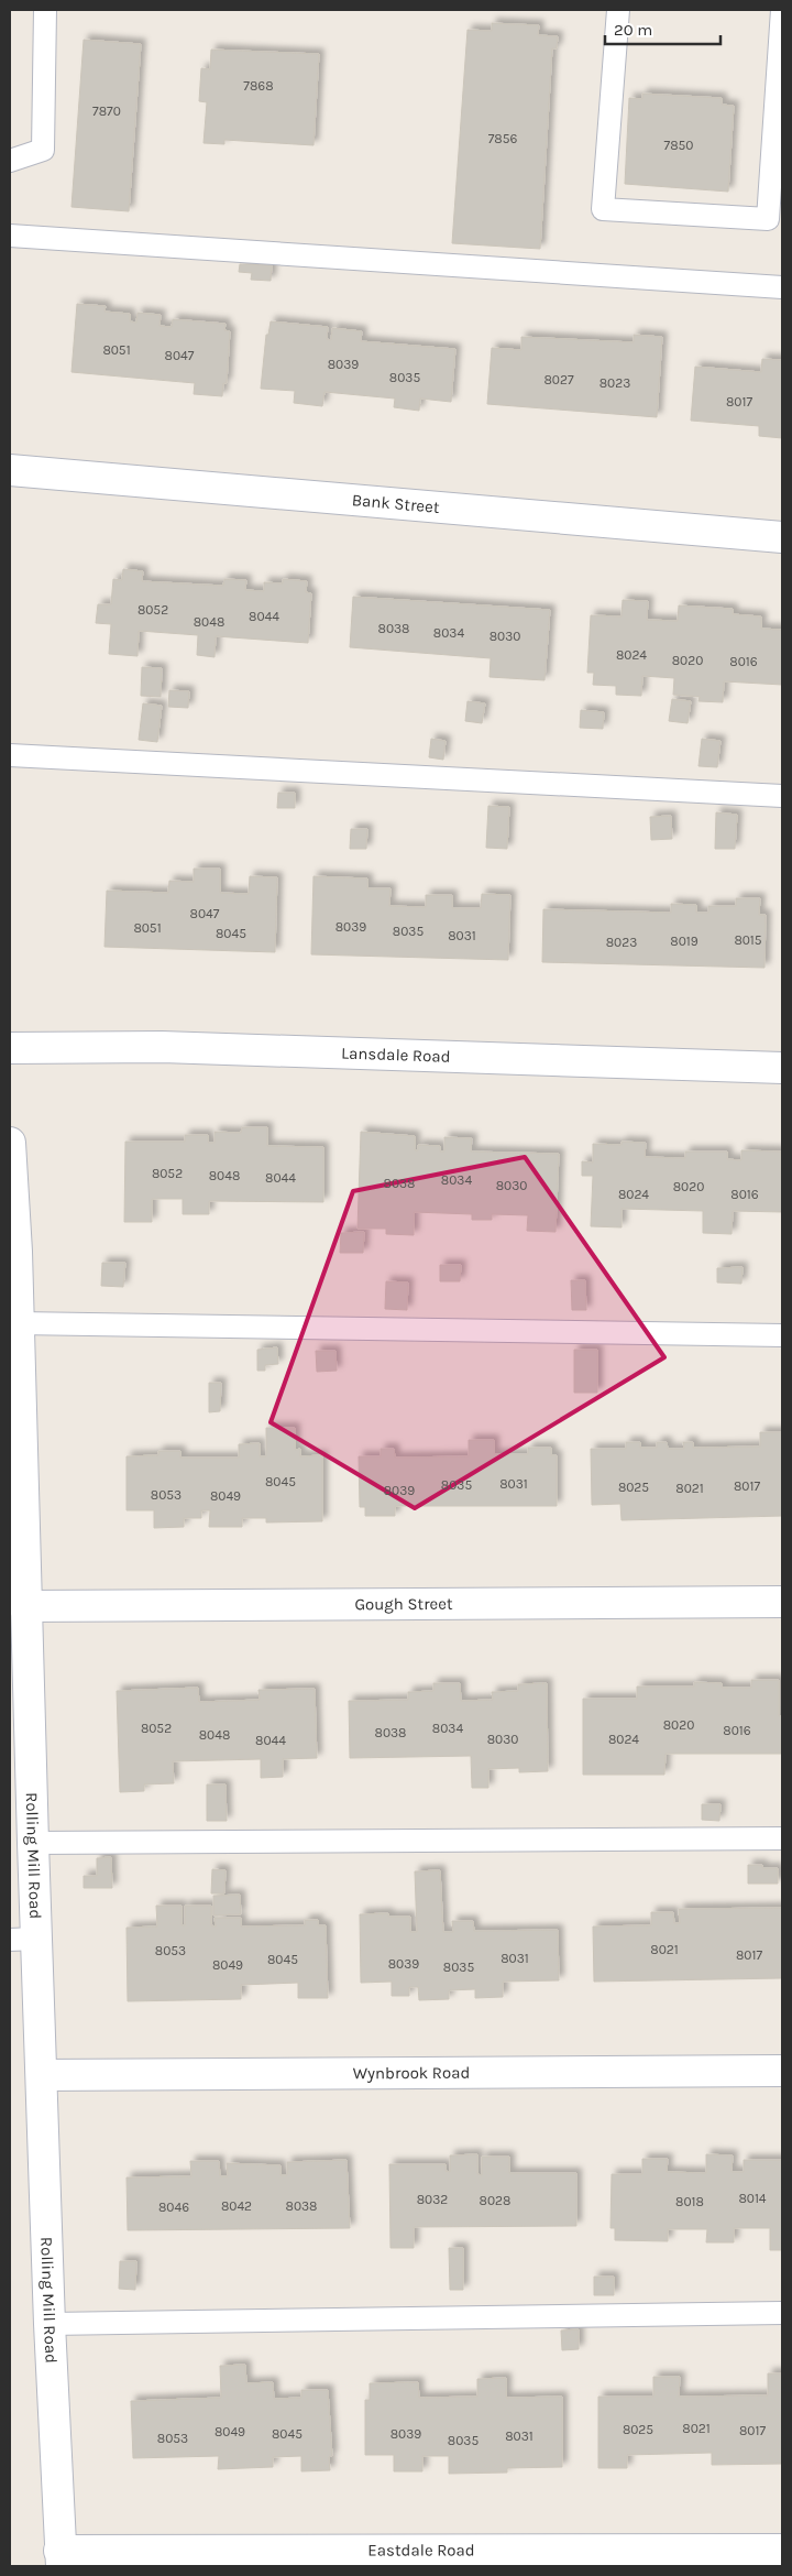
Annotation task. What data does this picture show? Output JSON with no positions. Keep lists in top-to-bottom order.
{
  "streets": {
    "street": [
      "Bank Street",
      "Lansdale Road",
      "Gough Street",
      "Rolling Mill Road",
      "Wynbrook Road",
      "Eastdale Road"
    ]
  },
  "crossings": [
    ["Gough Street", "Rolling Mill Road"],
    ["Rolling Mill Road", "Wynbrook Road"],
    ["Rolling Mill Road", "Eastdale Road"]
  ],
  "house_numbers": [
    "7868",
    "7870",
    "7856",
    "7850",
    "8051",
    "8047",
    "8039",
    "8035",
    "8027",
    "8023",
    "8017",
    "8052",
    "8044",
    "8048",
    "8038",
    "8034",
    "8030",
    "8024",
    "8020",
    "8016",
    "8047",
    "8039",
    "8051",
    "8035",
    "8045",
    "8031",
    "8015",
    "8019",
    "8023",
    "8052",
    "8048",
    "8044",
    "8034",
    "8038",
    "8030",
    "8020",
    "8024",
    "8016",
    "8045",
    "8031",
    "8035",
    "8017",
    "8025",
    "8021",
    "8039",
    "8053",
    "8049",
    "8020",
    "8052",
    "8034",
    "8016",
    "8038",
    "8048",
    "8030",
    "8024",
    "8044",
    "8021",
    "8053",
    "8017",
    "8031",
    "8045",
    "8039",
    "8049",
    "8035",
    "8014",
    "8032",
    "8028",
    "8018",
    "8042",
    "8038",
    "8046",
    "8021",
    "8025",
    "8017",
    "8049",
    "8045",
    "8039",
    "8031",
    "8053",
    "8035"
  ],
  "scale_bar": "20 m"
}
